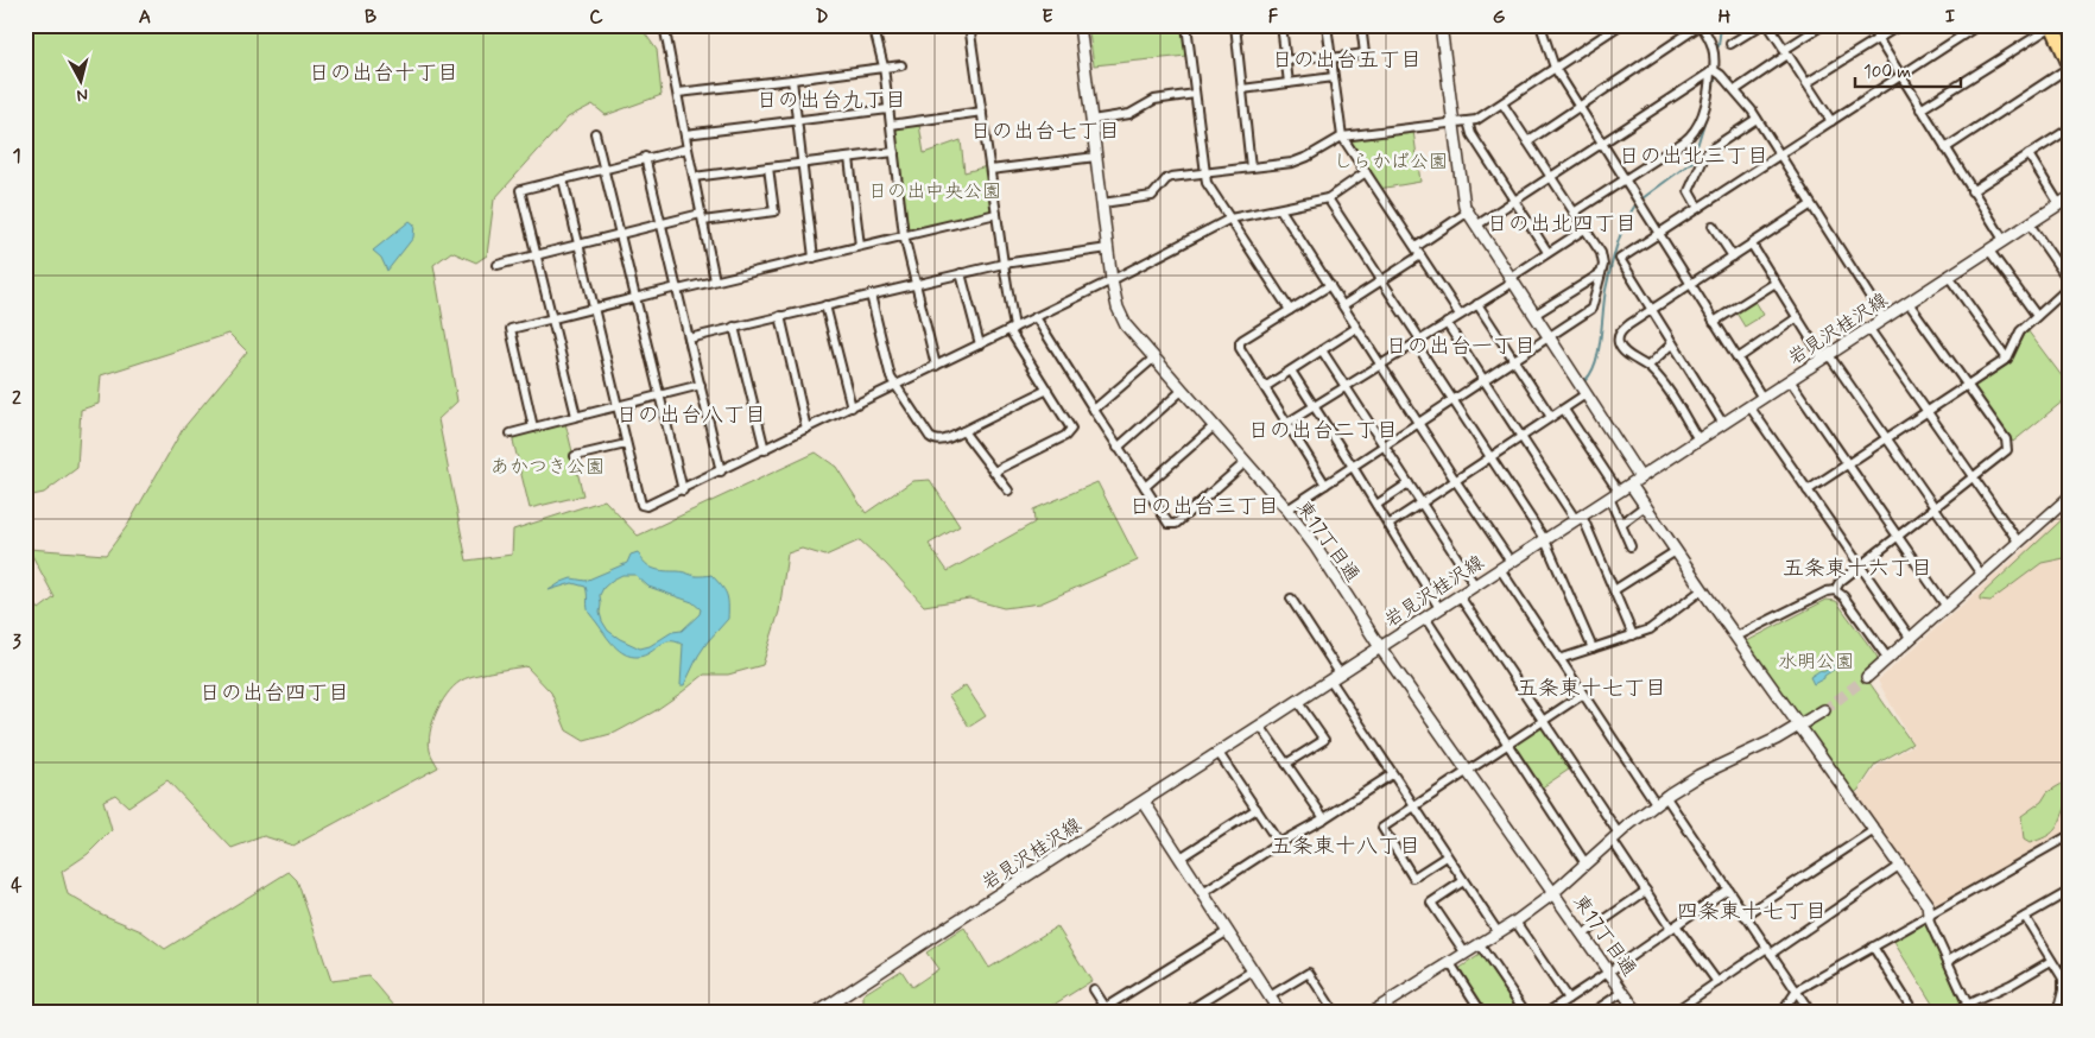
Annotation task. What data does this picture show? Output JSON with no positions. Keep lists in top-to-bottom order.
{
  "streets": {
    "street": ["岩見沢桂沢線", "東17丁目通"]
  },
  "crossings": [
    ["岩見沢桂沢線", "東17丁目通"]
  ],
  "districts": [
    "日の出台五丁目",
    "日の出台十丁目",
    "日の出台九丁目",
    "日の出台七丁目",
    "日の出北三丁目",
    "日の出北四丁目",
    "日の出台一丁目",
    "日の出台八丁目",
    "日の出台二丁目",
    "日の出台三丁目",
    "五条東十六丁目",
    "五条東十七丁目",
    "日の出台四丁目",
    "五条東十八丁目",
    "四条東十七丁目"
  ],
  "parks": [
    "しらかば公園",
    "日の出中央公園",
    "あかつき公園",
    "水明公園"
  ],
  "scale_bar": "100 m",
  "north": "bottom",
  "grid": {
    "columns": [
      "A",
      "B",
      "C",
      "D",
      "E",
      "F",
      "G",
      "H",
      "I"
    ],
    "rows": [
      "1",
      "2",
      "3",
      "4"
    ]
  }
}
